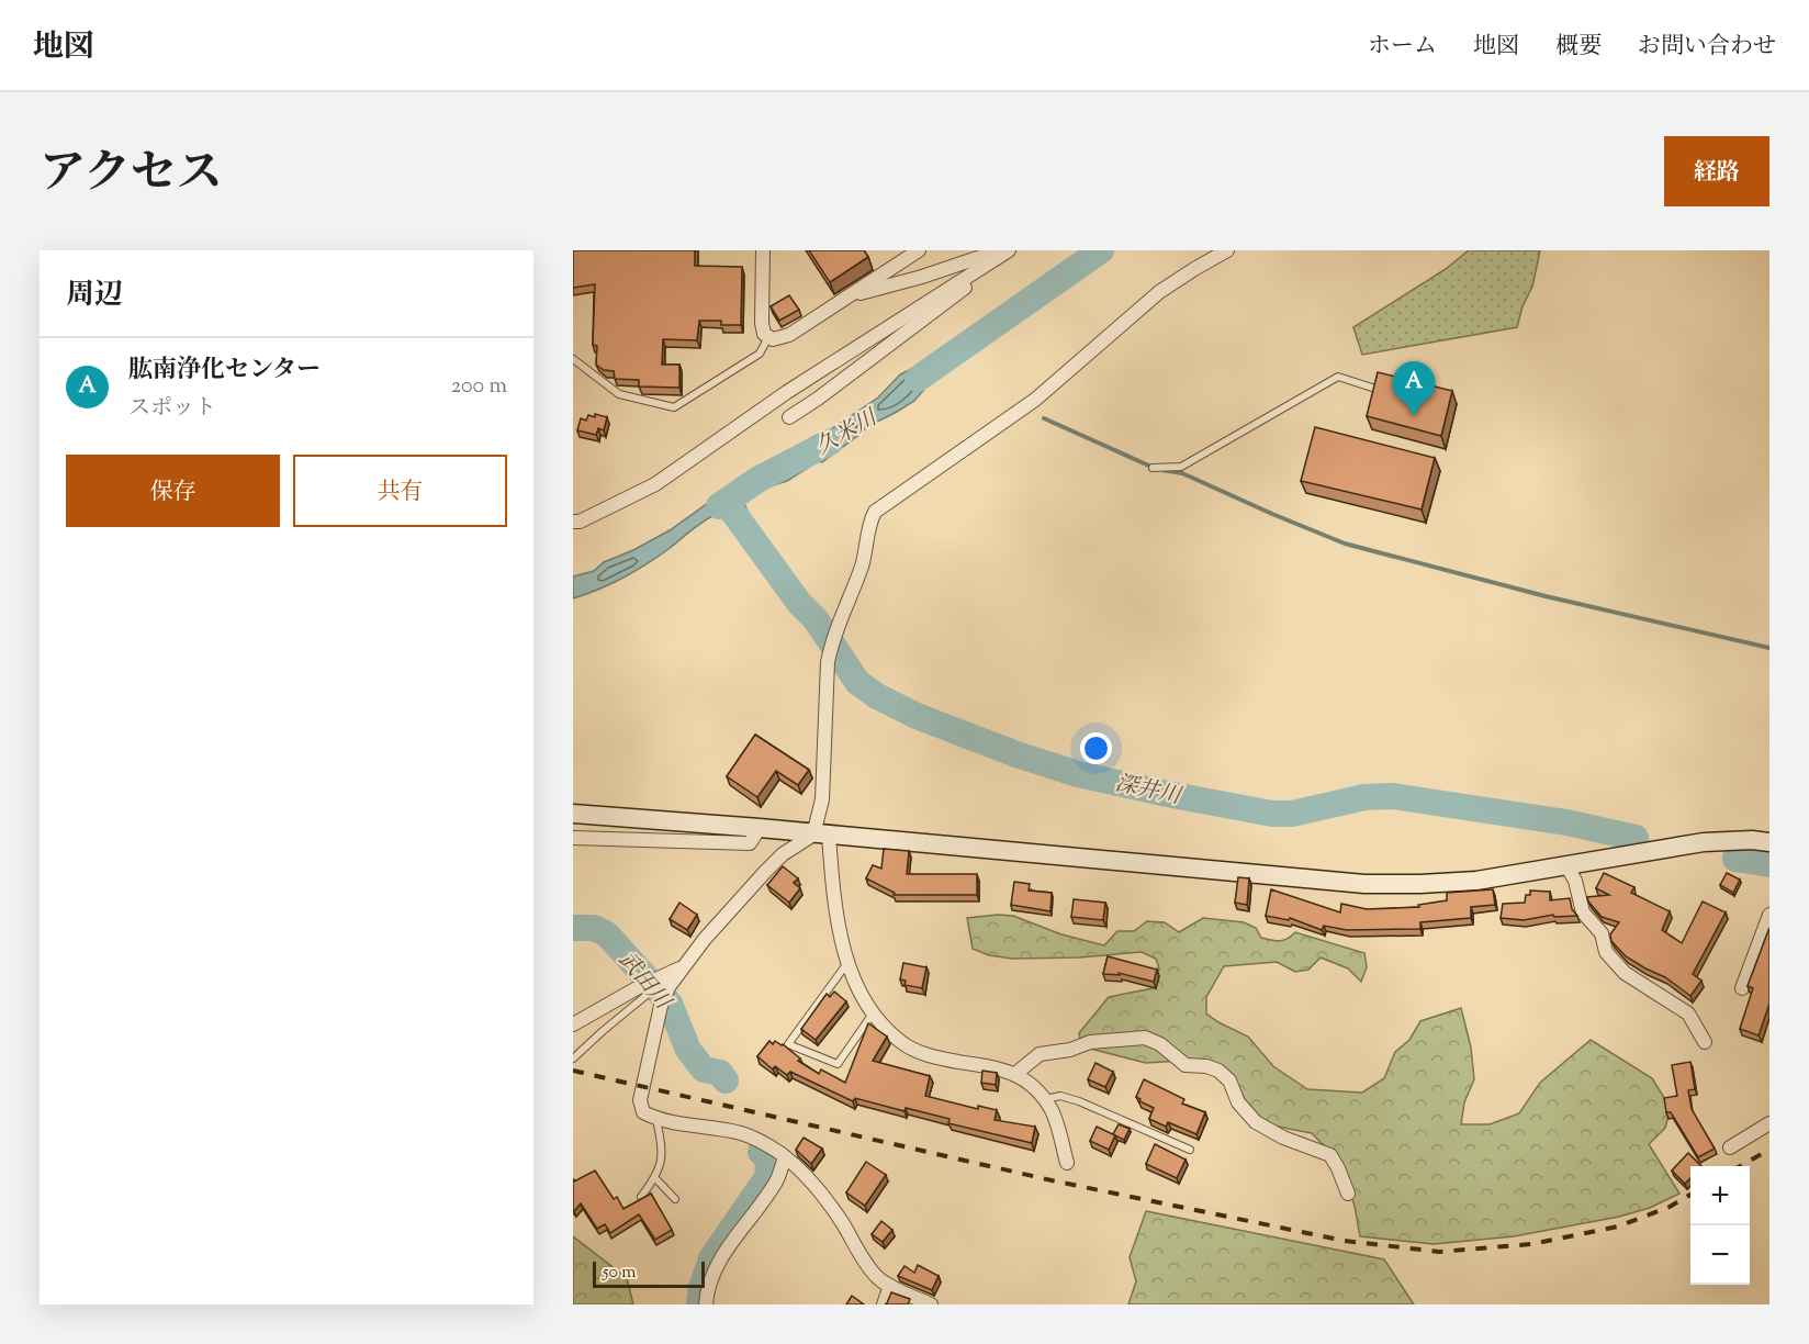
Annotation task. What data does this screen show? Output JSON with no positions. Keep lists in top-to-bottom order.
{
  "water": ["久米川", "深井川", "武田川"],
  "scale_bar": "50 m",
  "page": {
    "header": "地図",
    "nav": [
      "ホーム",
      "地図",
      "概要",
      "お問い合わせ"
    ],
    "title": "アクセス",
    "buttons": [
      "経路",
      ["保存", "共有"]
    ],
    "heading": "周辺",
    "list": [
      {
        "mark": "A",
        "name": "肱南浄化センター",
        "note": "スポット",
        "value": "200 m"
      }
    ],
    "pins": "A",
    "map_buttons": ["+", "−"],
    "scale": "50 m"
  }
}
